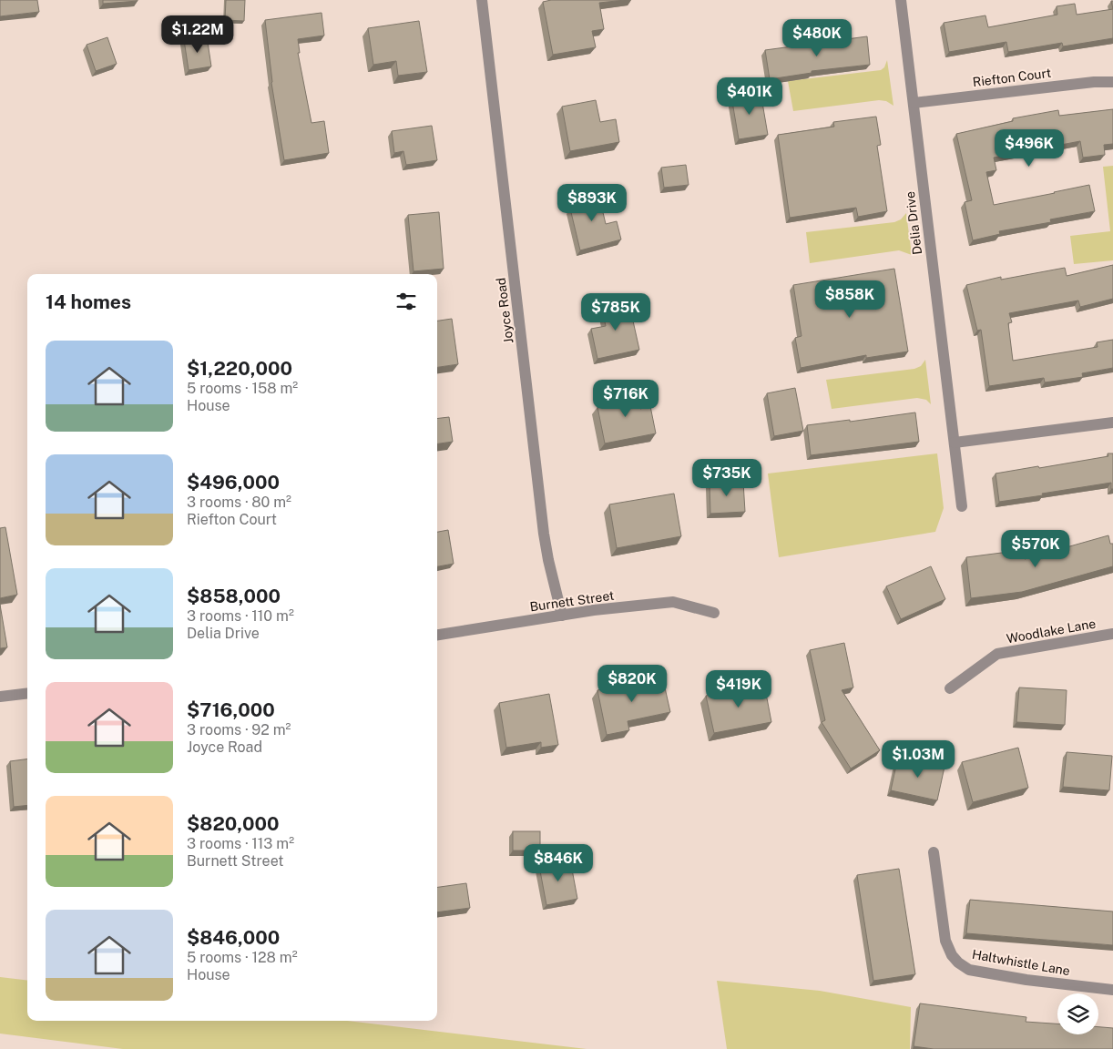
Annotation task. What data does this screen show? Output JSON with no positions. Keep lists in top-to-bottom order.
{
  "streets": {
    "street": [
      "Riefton Court",
      "Delia Drive",
      "Joyce Road",
      "Burnett Street",
      "Woodlake Lane",
      "Haltwhistle Lane"
    ]
  },
  "crossings": [
    ["Riefton Court", "Delia Drive"],
    ["Joyce Road", "Burnett Street"]
  ],
  "page": {
    "price": [
      "$1.22M",
      "$480K",
      "$401K",
      "$496K",
      "$893K",
      "$858K",
      "$785K",
      "$716K",
      "$735K",
      "$570K",
      "$820K",
      "$419K",
      "$1.03M",
      "$846K"
    ],
    "heading": "14 homes",
    "list": [
      {
        "name": "$1,220,000",
        "note": "5 rooms · 158 m² · House"
      },
      {
        "name": "$496,000",
        "note": "3 rooms · 80 m² · Riefton Court"
      },
      {
        "name": "$858,000",
        "note": "3 rooms · 110 m² · Delia Drive"
      },
      {
        "name": "$716,000",
        "note": "3 rooms · 92 m² · Joyce Road"
      },
      {
        "name": "$820,000",
        "note": "3 rooms · 113 m² · Burnett Street"
      },
      {
        "name": "$846,000",
        "note": "5 rooms · 128 m² · House"
      }
    ]
  }
}
